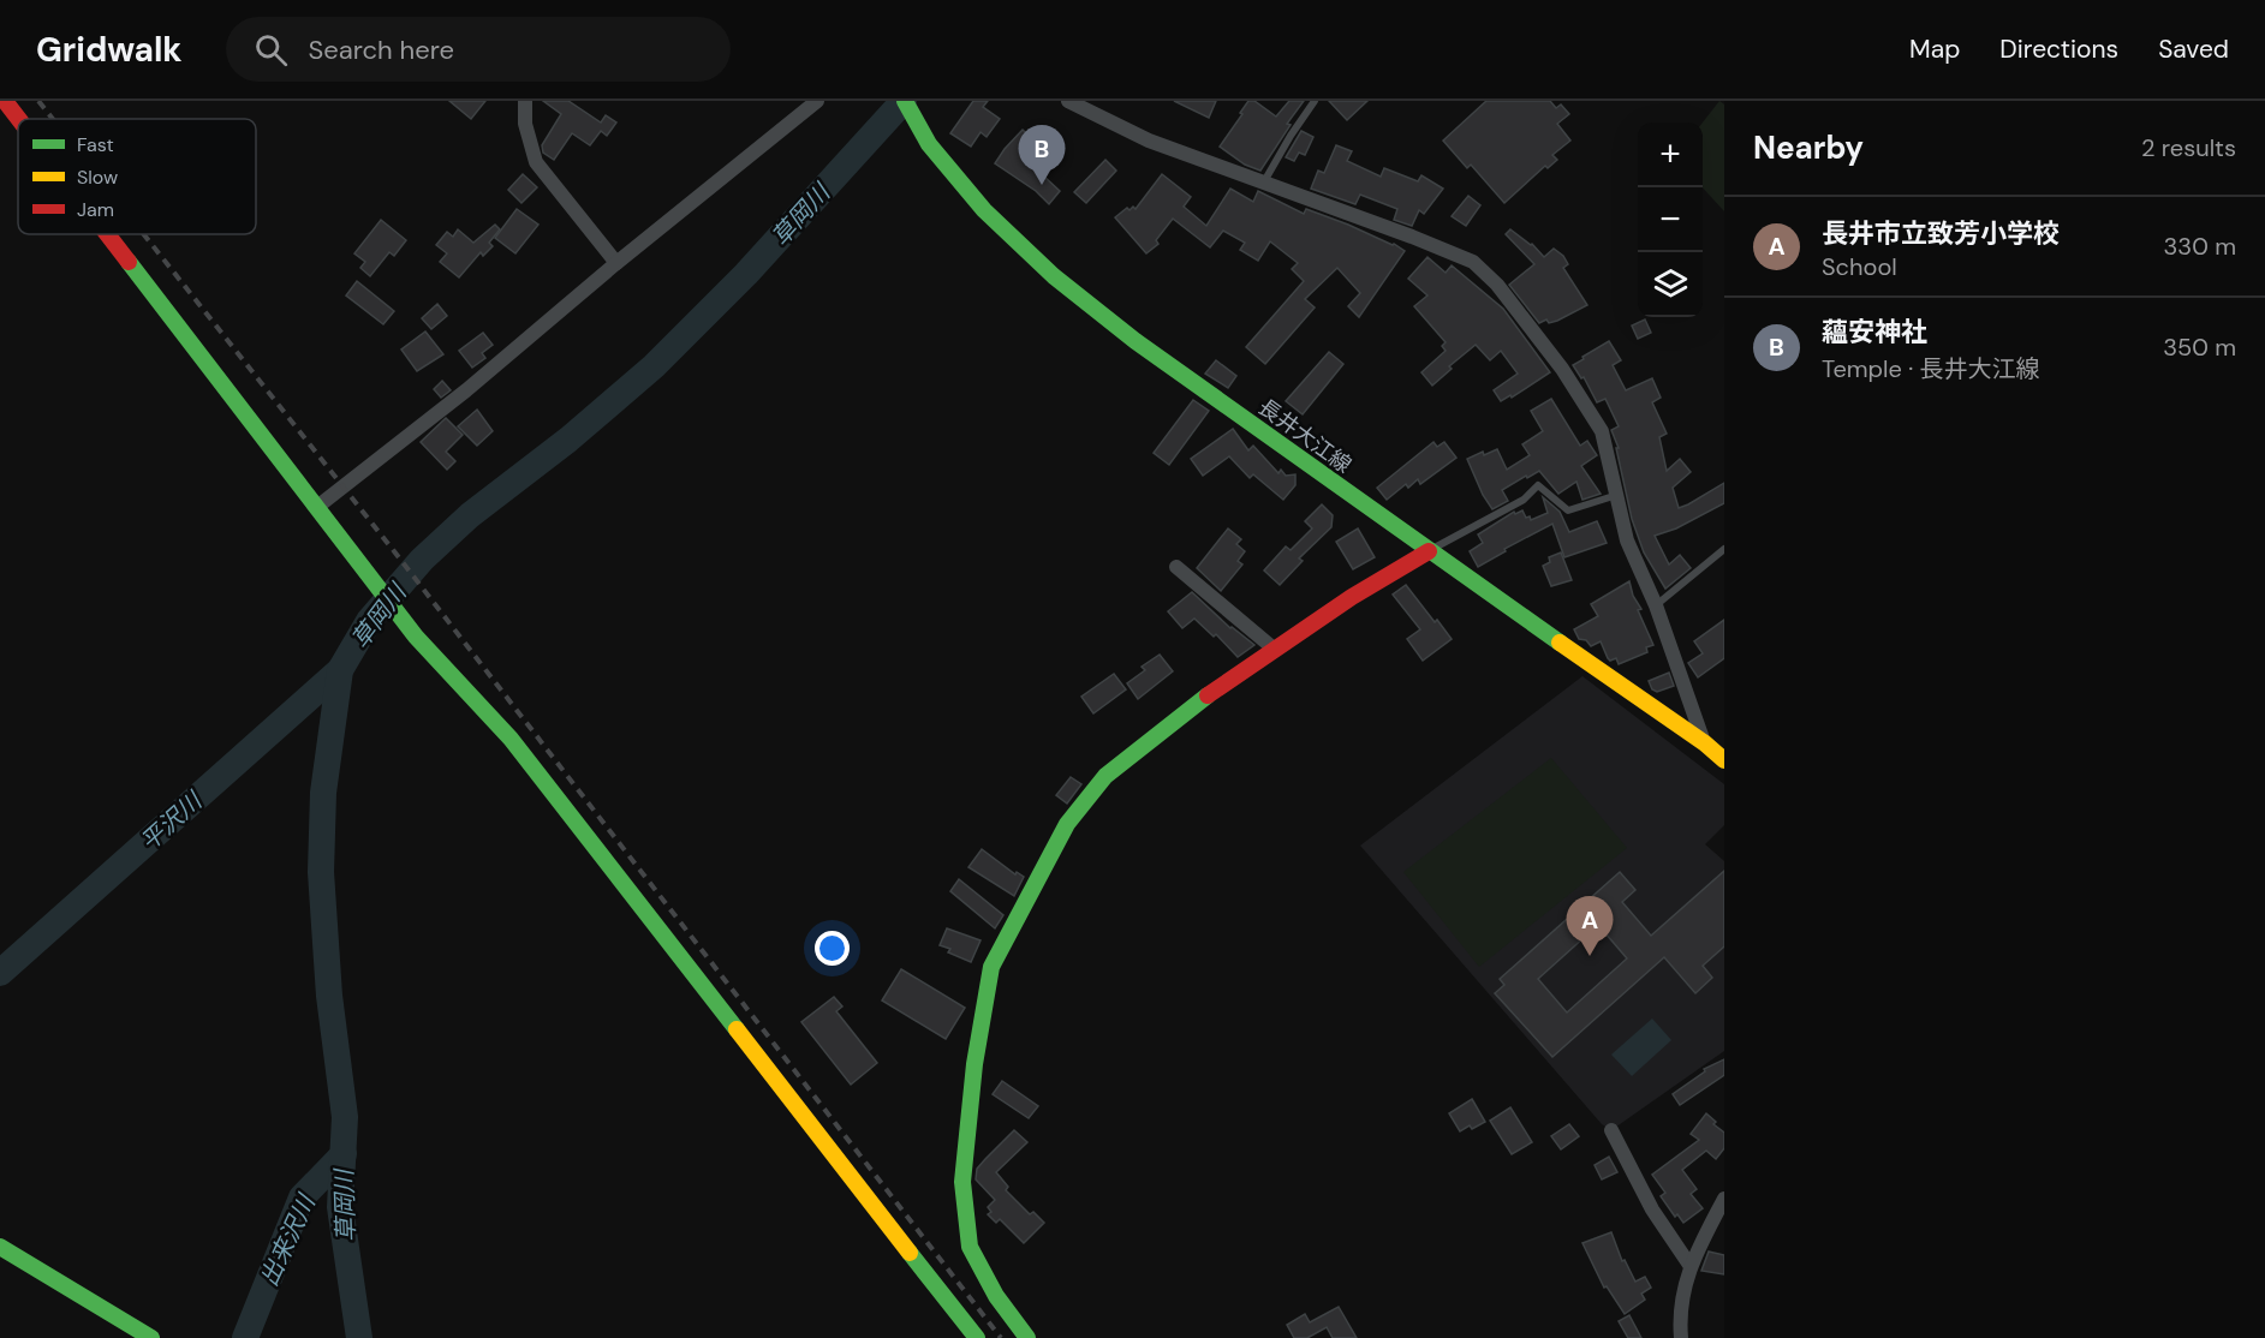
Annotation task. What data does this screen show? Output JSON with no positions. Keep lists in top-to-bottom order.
{
  "streets": {
    "street": ["長井大江線"]
  },
  "water": ["草岡川", "平沢川", "出来沢川"],
  "legend": ["Fast", "Slow", "Jam"],
  "page": {
    "header": "Gridwalk",
    "search": "Search here",
    "nav": ["Map", "Directions", "Saved"],
    "heading": ["Nearby", "2 results"],
    "map_buttons": ["+", "−"],
    "pins": ["B", "A"],
    "list": [
      {
        "mark": "A",
        "name": "長井市立致芳小学校",
        "note": "School",
        "value": "330 m"
      },
      {
        "mark": "B",
        "name": "蘊安神社",
        "note": "Temple · 長井大江線",
        "value": "350 m"
      }
    ]
  }
}
